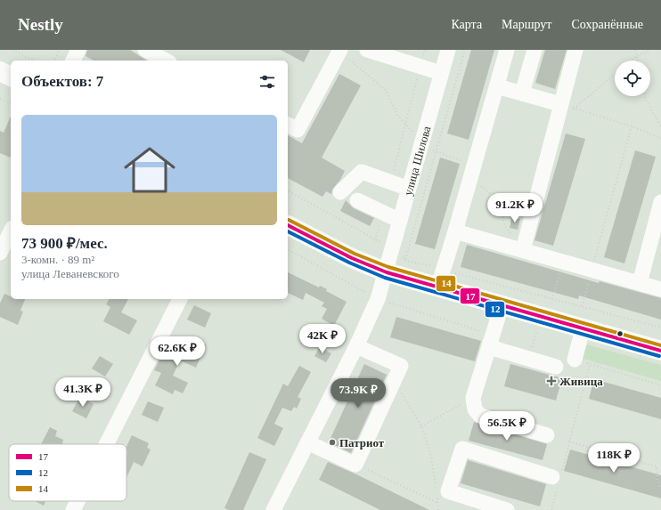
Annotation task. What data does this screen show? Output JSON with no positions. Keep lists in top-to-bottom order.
{
  "streets": {
    "street": ["улица Шилова"]
  },
  "places": {
    "health": ["Живица"],
    "other": ["Патриот"]
  },
  "lines": ["transit line 14", "transit line 17", "transit line 12"],
  "legend": ["17", "12", "14"],
  "page": {
    "header": "Nestly",
    "nav": ["Карта", "Маршрут", "Сохранённые"],
    "heading": "Объектов: 7",
    "list": [
      {
        "name": "73 900 ₽/мес.",
        "note": "3-комн. · 89 m² · улица Леваневского"
      }
    ],
    "price": [
      "91.2K ₽",
      "42K ₽",
      "62.6K ₽",
      "41.3K ₽",
      "73.9K ₽",
      "56.5K ₽",
      "118K ₽"
    ]
  }
}
